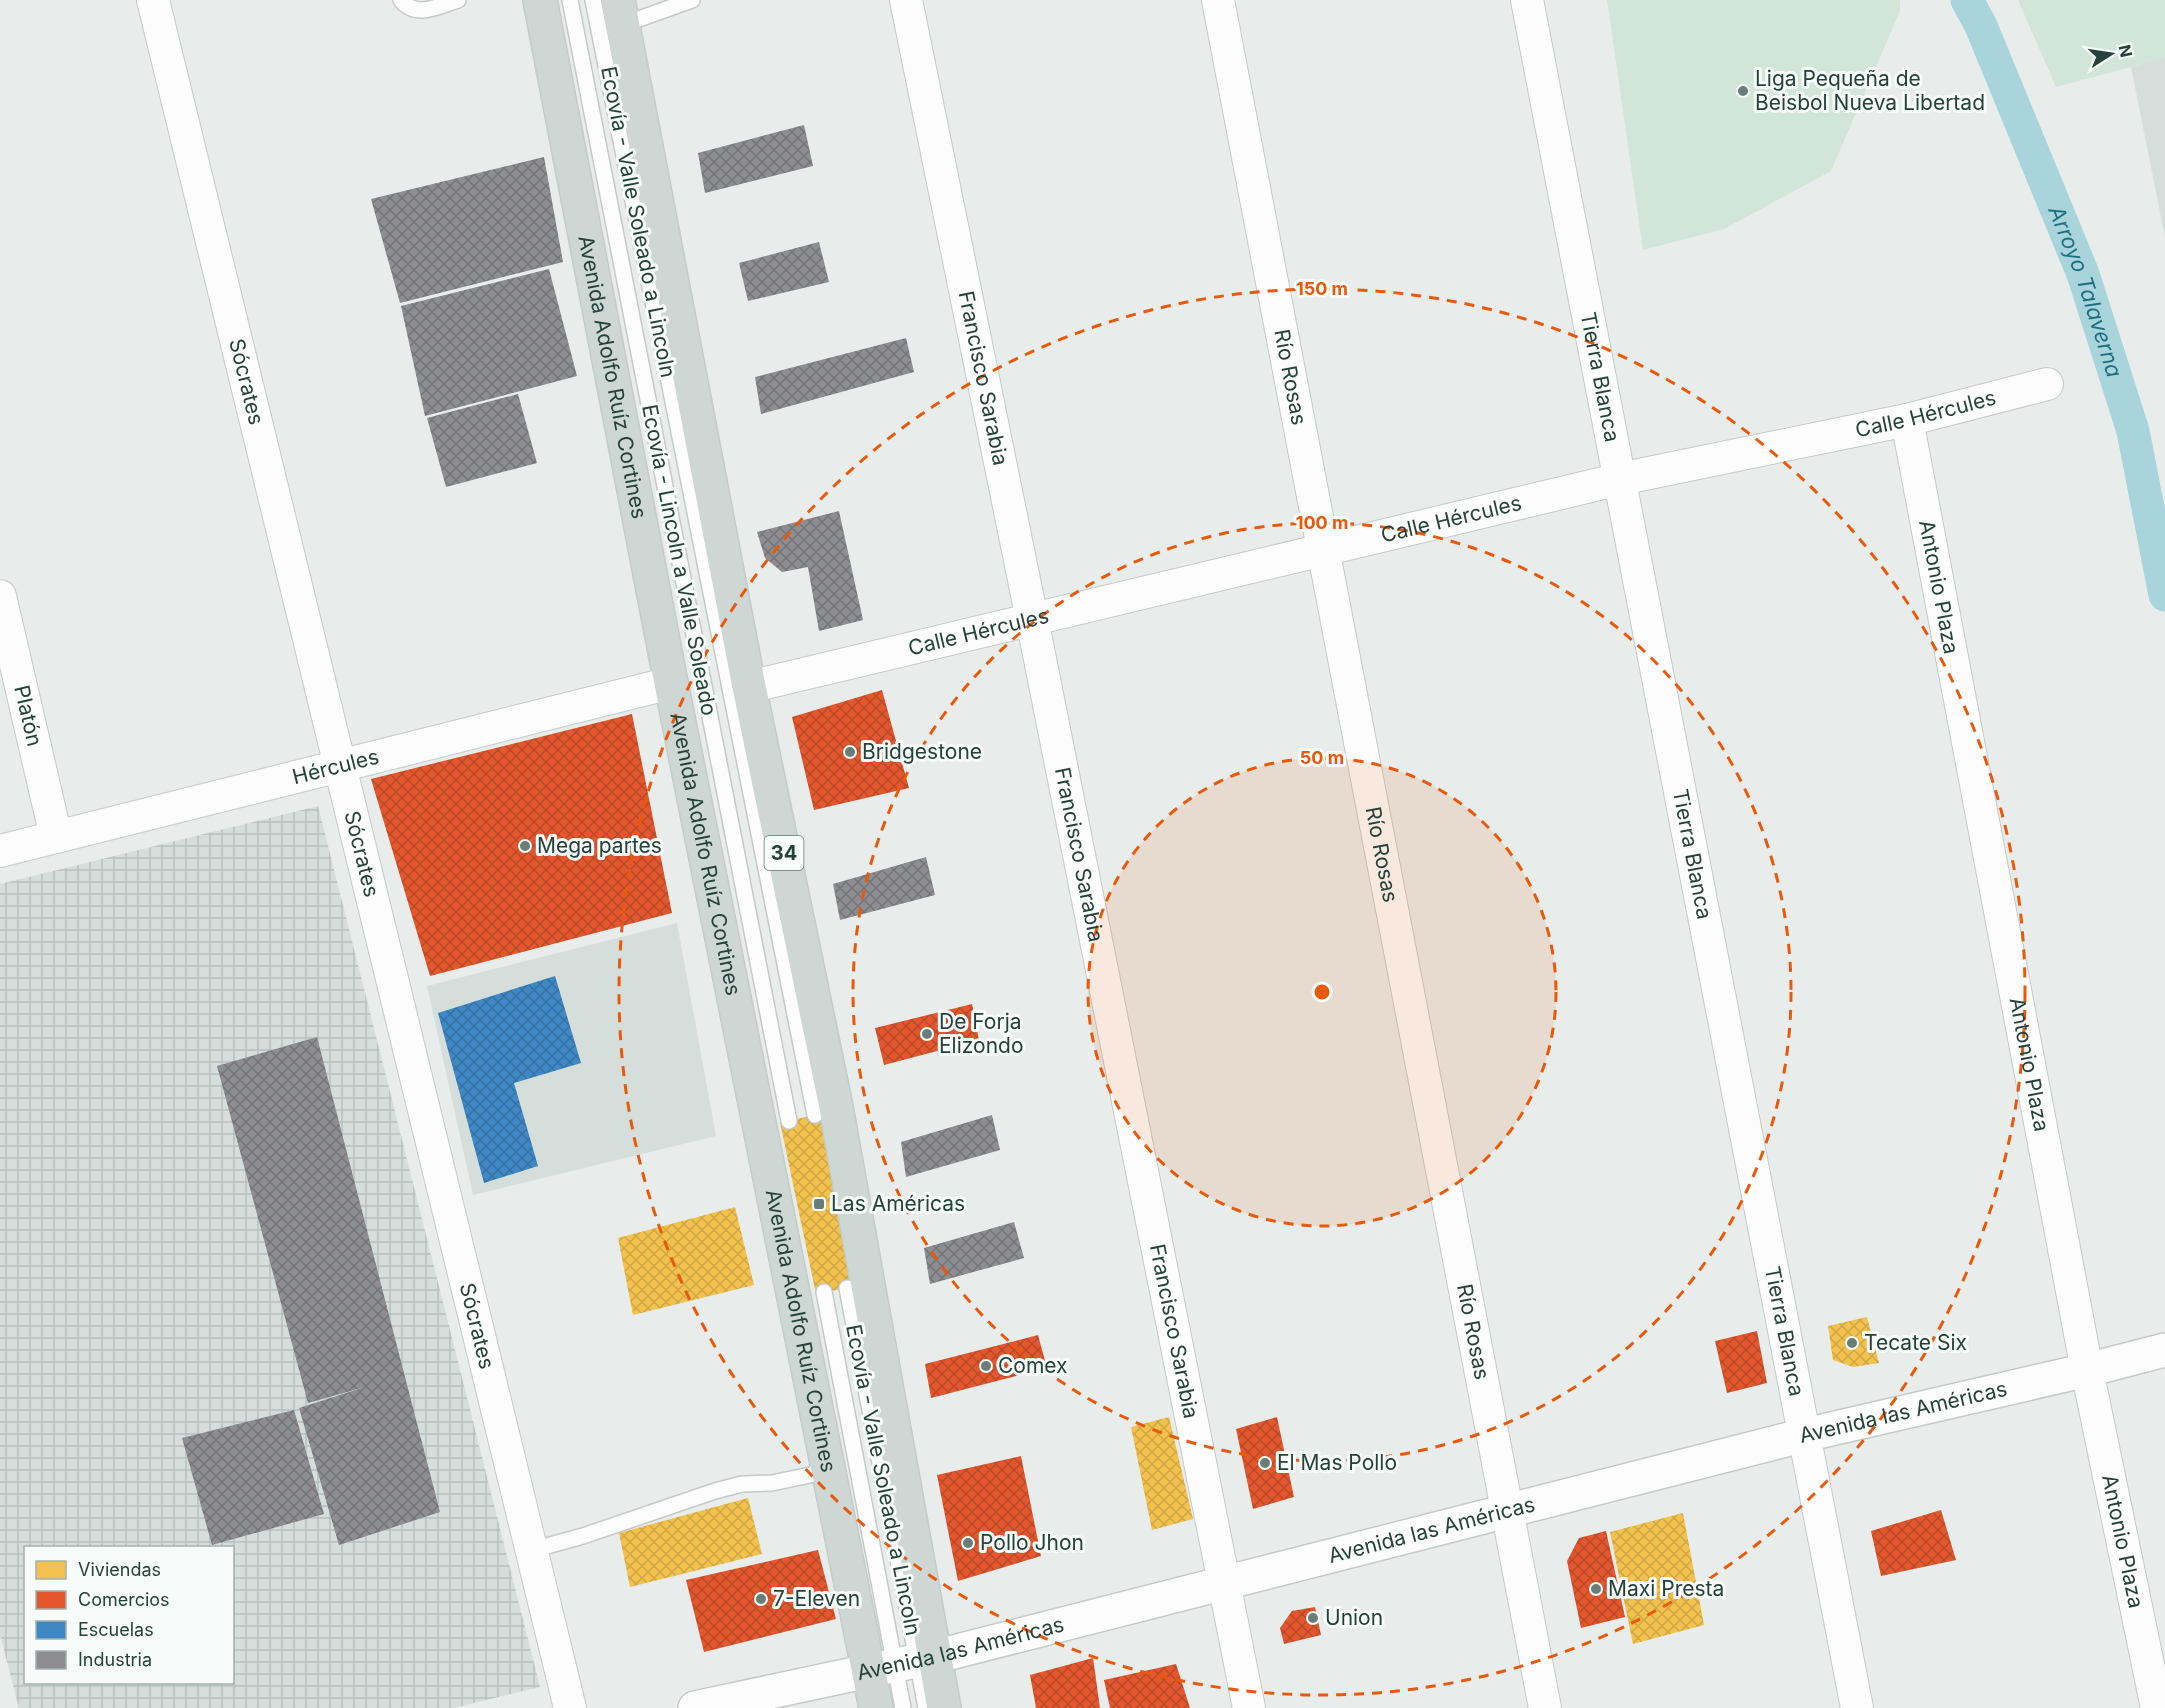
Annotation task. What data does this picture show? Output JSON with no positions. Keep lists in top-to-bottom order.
{
  "streets": {
    "main road": ["Avenida Adolfo Ruíz Cortines", "34", "Avenida las Américas"],
    "street": [
      "Francisco Sarabia",
      "Río Rosas",
      "Tierra Blanca",
      "Sócrates",
      "Calle Hércules",
      "Antonio Plaza",
      "Platón",
      "Hércules"
    ],
    "lane": ["Ecovía - Valle Soleado a Lincoln", "Ecovía - Lincoln a Valle Soleado"]
  },
  "crossings": [
    ["Ecovía - Valle Soleado a Lincoln", "Avenida Adolfo Ruíz Cortines"],
    ["Ecovía - Valle Soleado a Lincoln", "Avenida las Américas"],
    ["Avenida Adolfo Ruíz Cortines", "Calle Hércules"],
    ["Avenida Adolfo Ruíz Cortines", "Hércules"],
    ["Avenida Adolfo Ruíz Cortines", "Avenida las Américas"],
    ["Francisco Sarabia", "Calle Hércules"],
    ["Francisco Sarabia", "Avenida las Américas"],
    ["Río Rosas", "Calle Hércules"],
    ["Río Rosas", "Avenida las Américas"],
    ["Tierra Blanca", "Calle Hércules"],
    ["Tierra Blanca", "Avenida las Américas"],
    ["Sócrates", "Hércules"],
    ["Calle Hércules", "Antonio Plaza"],
    ["Antonio Plaza", "Avenida las Américas"],
    ["Platón", "Hércules"]
  ],
  "water": ["Arroyo Talaverna"],
  "places": {
    "other": [
      "Liga Pequeña de Beisbol Nueva Libertad",
      "Bridgestone",
      "Mega partes",
      "De Forja Elizondo",
      "Tecate Six",
      "Comex",
      "El Mas Pollo",
      "Pollo Jhon",
      "Maxi Presta",
      "7-Eleven",
      "Union"
    ],
    "transit": ["Las Américas"]
  },
  "legend": [
    "Viviendas",
    "Comercios",
    "Escuelas",
    "Industria"
  ],
  "north": "right",
  "rings": ["150 m", "100 m", "50 m"]
}
